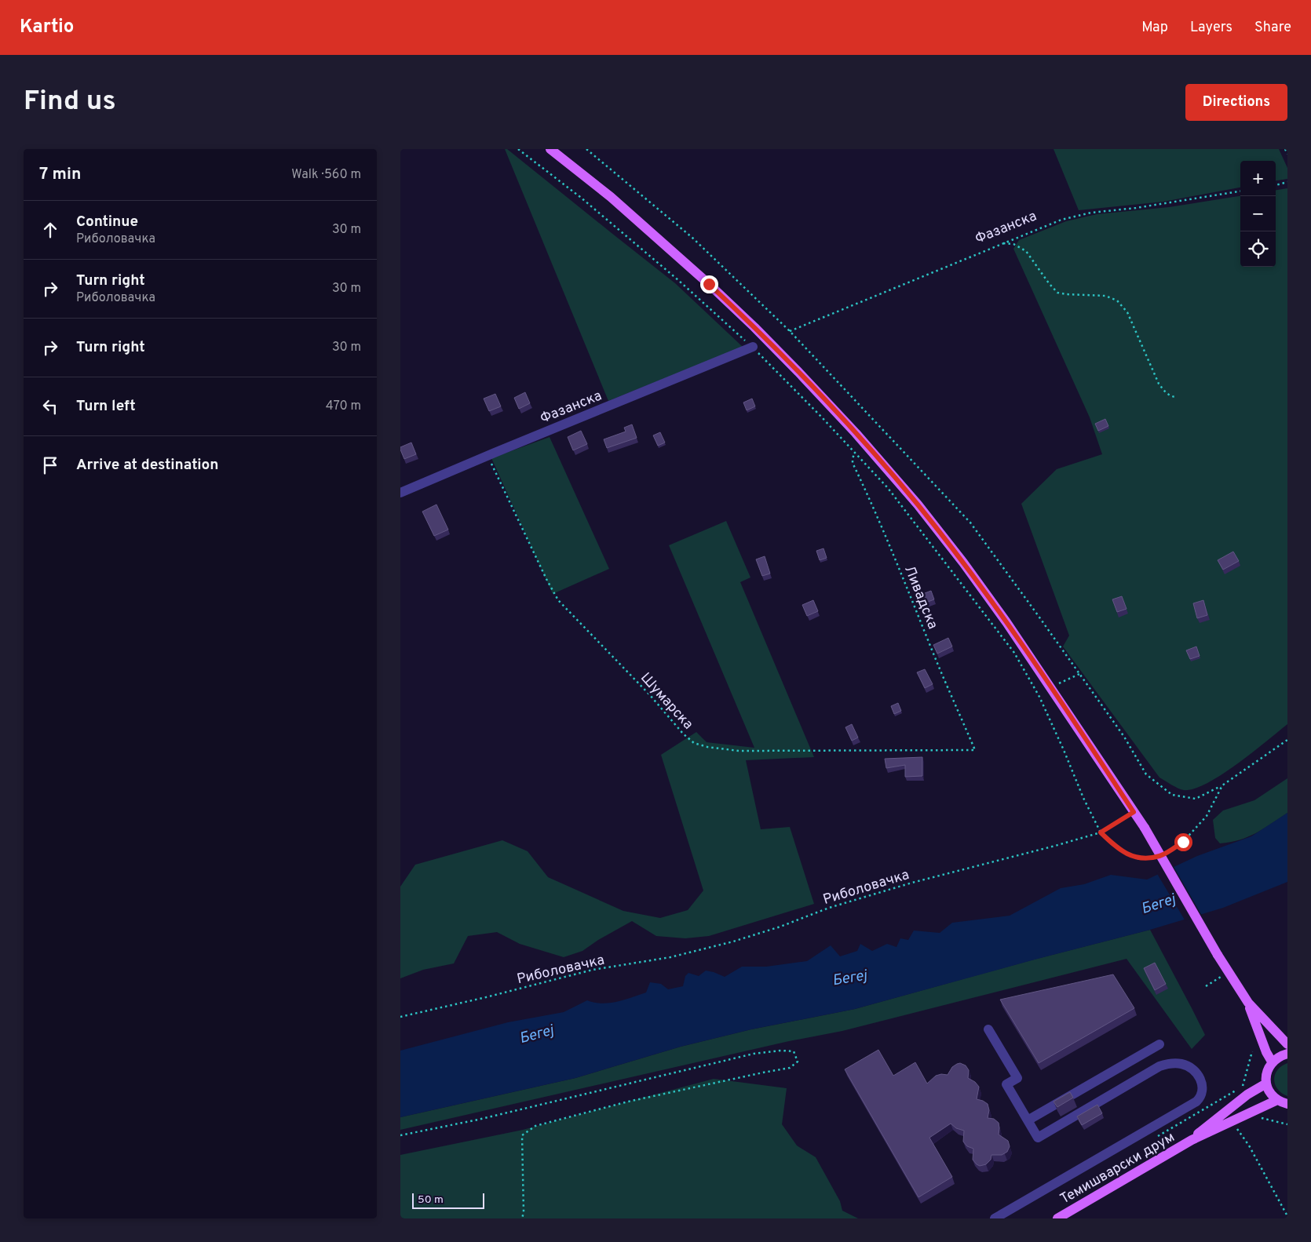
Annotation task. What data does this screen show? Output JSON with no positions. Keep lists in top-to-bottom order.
{
  "streets": {
    "main road": ["Темишварски друм"],
    "street": ["Фазанска"],
    "path": ["Ливадска", "Шумарска", "Риболовачка"]
  },
  "crossings": [
    ["Фазанска", "Шумарска"],
    ["Ливадска", "Шумарска"]
  ],
  "water": ["Бегеј"],
  "scale_bar": "50 m",
  "page": {
    "header": "Kartio",
    "nav": ["Map", "Layers", "Share"],
    "buttons": "Directions",
    "title": "Find us",
    "heading": ["7 min", "Walk · 560 m"],
    "map_buttons": ["+", "−"],
    "list": [
      ["Continue", "Риболовачка", "30 m"],
      ["Turn right", "Риболовачка", "30 m"],
      ["Turn right", "30 m"],
      ["Turn left", "470 m"],
      "Arrive at destination"
    ],
    "scale": "50 m"
  }
}
